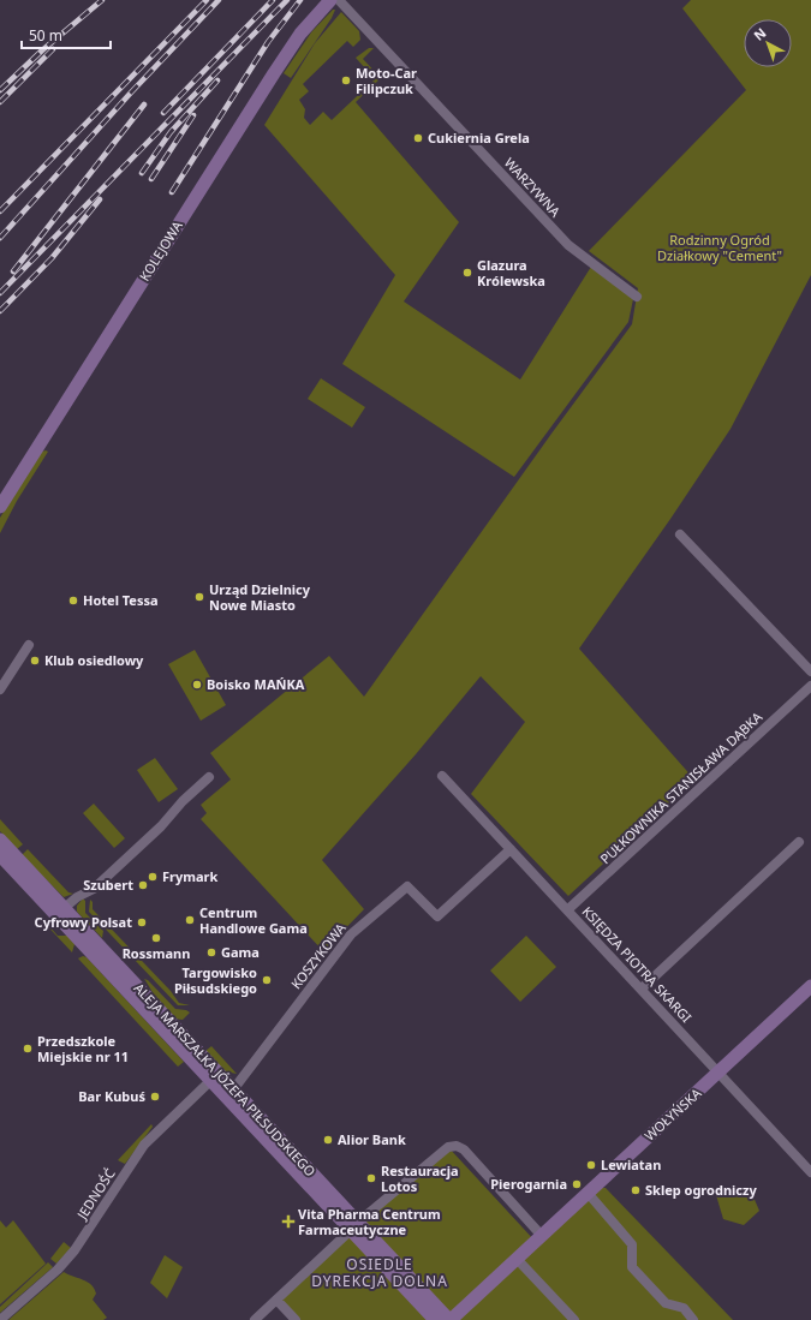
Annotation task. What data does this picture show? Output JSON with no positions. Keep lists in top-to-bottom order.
{
  "streets": {
    "street": [
      "WARZYWNA",
      "KOLEJOWA",
      "PUŁKOWNIKA STANISŁAWA DĄBKA",
      "KOSZYKOWA",
      "KSIĘDZA PIOTRA SKARGI",
      "ALEJA MARSZAŁKA JÓZEFA PIŁSUDSKIEGO",
      "WOŁYŃSKA",
      "JEDNOŚĆ"
    ]
  },
  "crossings": [
    ["PUŁKOWNIKA STANISŁAWA DĄBKA", "KSIĘDZA PIOTRA SKARGI"],
    ["KOSZYKOWA", "KSIĘDZA PIOTRA SKARGI"],
    ["KOSZYKOWA", "ALEJA MARSZAŁKA JÓZEFA PIŁSUDSKIEGO"],
    ["KSIĘDZA PIOTRA SKARGI", "WOŁYŃSKA"],
    ["ALEJA MARSZAŁKA JÓZEFA PIŁSUDSKIEGO", "WOŁYŃSKA"],
    ["ALEJA MARSZAŁKA JÓZEFA PIŁSUDSKIEGO", "JEDNOŚĆ"]
  ],
  "districts": ["OSIEDLE DYREKCJA DOLNA"],
  "parks": ["Rodzinny Ogród Działkowy \"Cement\""],
  "places": {
    "other": [
      "Moto-Car Filipczuk",
      "Cukiernia Grela",
      "Glazura Królewska",
      "Urząd Dzielnicy Nowe Miasto",
      "Hotel Tessa",
      "Klub osiedlowy",
      "Boisko MAŃKA",
      "Frymark",
      "Szubert",
      "Centrum Handlowe Gama",
      "Cyfrowy Polsat",
      "Rossmann",
      "Gama",
      "Targowisko Piłsudskiego",
      "Przedszkole Miejskie nr 11",
      "Bar Kubuś",
      "Alior Bank",
      "Lewiatan",
      "Restauracja Lotos",
      "Pierogarnia",
      "Sklep ogrodniczy"
    ],
    "health": ["Vita Pharma Centrum Farmaceutyczne"]
  },
  "scale_bar": "50 m",
  "north": "top left"
}
